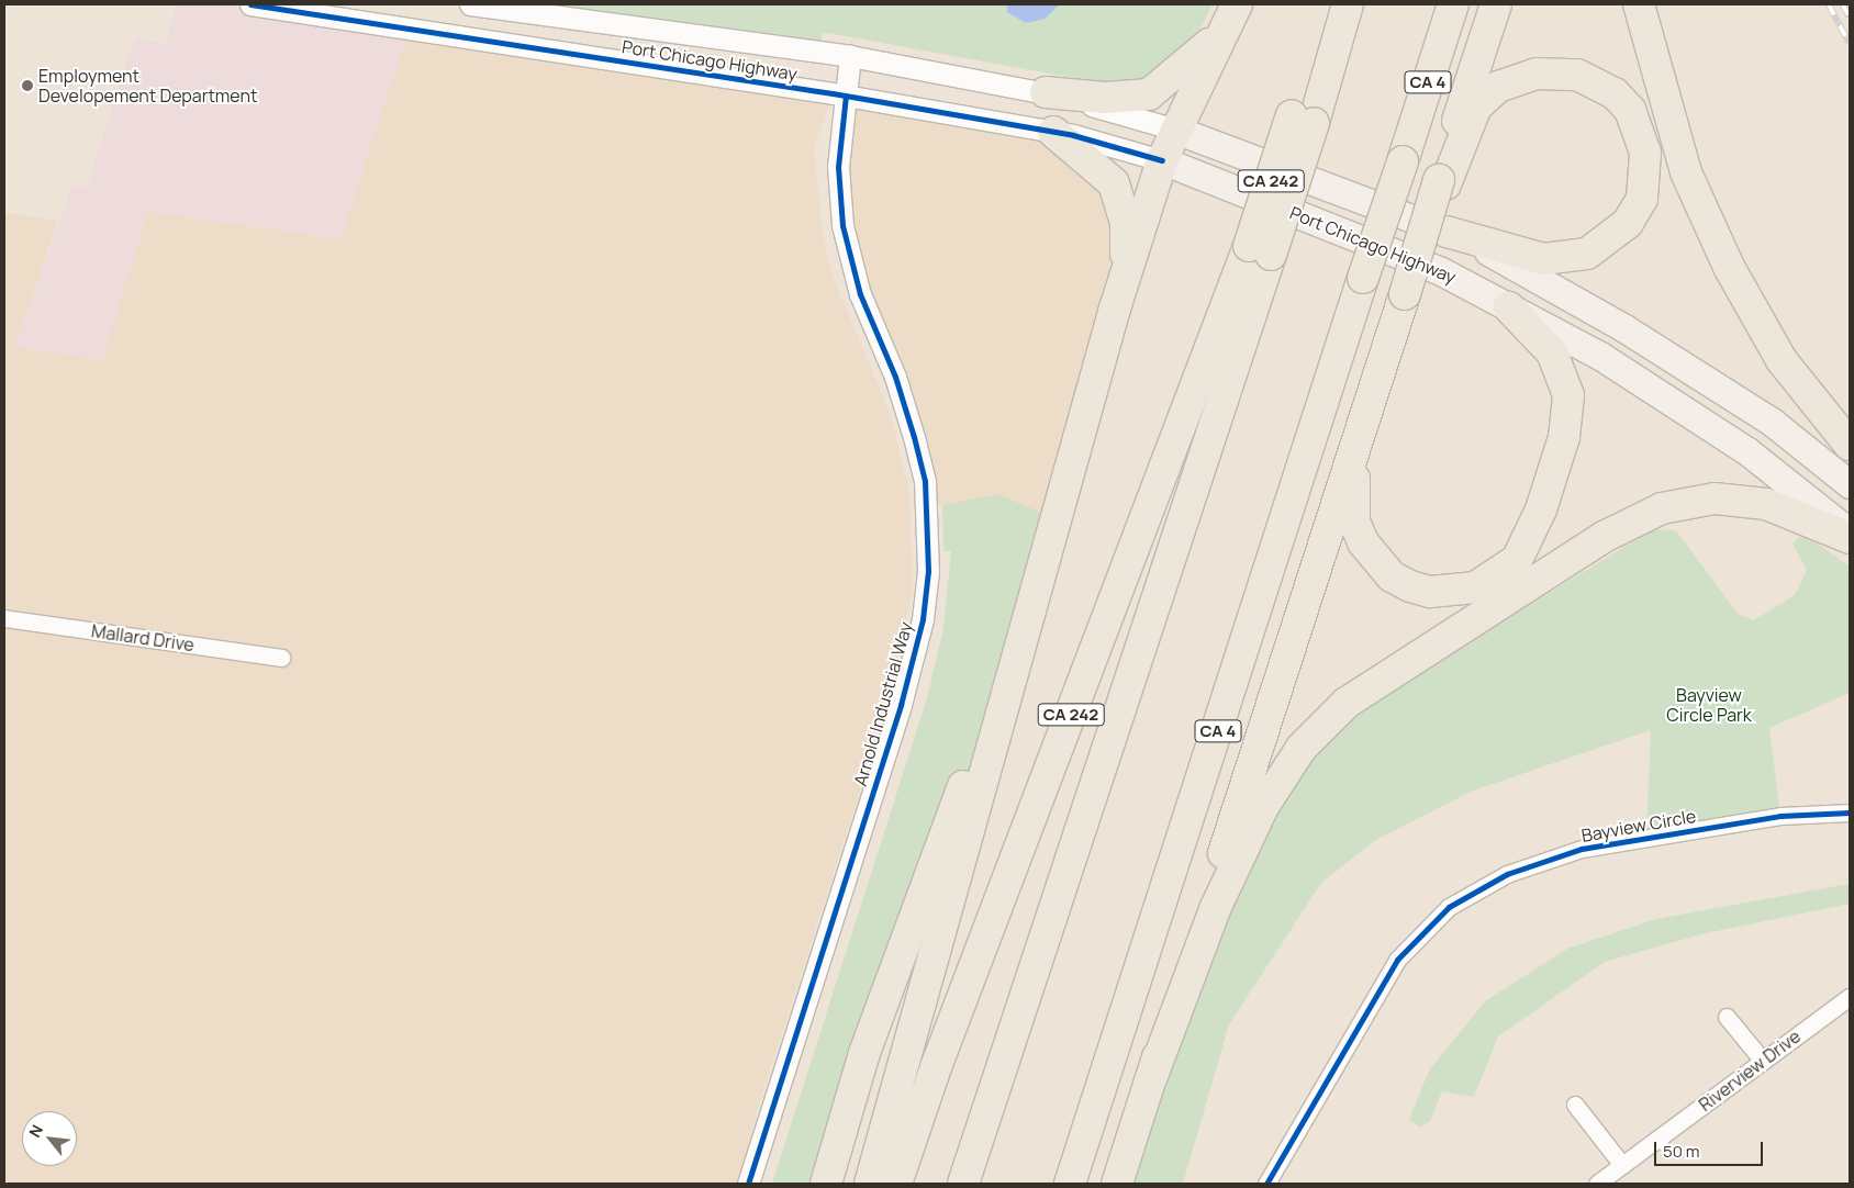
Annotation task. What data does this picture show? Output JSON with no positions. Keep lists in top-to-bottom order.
{
  "streets": {
    "highway": ["CA 4", "CA 242"],
    "main road": ["Port Chicago Highway"],
    "street": [
      "Mallard Drive",
      "Arnold Industrial Way",
      "Bayview Circle",
      "Riverview Drive"
    ]
  },
  "crossings": [
    ["Port Chicago Highway", "Arnold Industrial Way"]
  ],
  "parks": ["Bayview Circle Park"],
  "places": ["Employment Developement Department"],
  "scale_bar": "50 m",
  "north": "top left"
}
